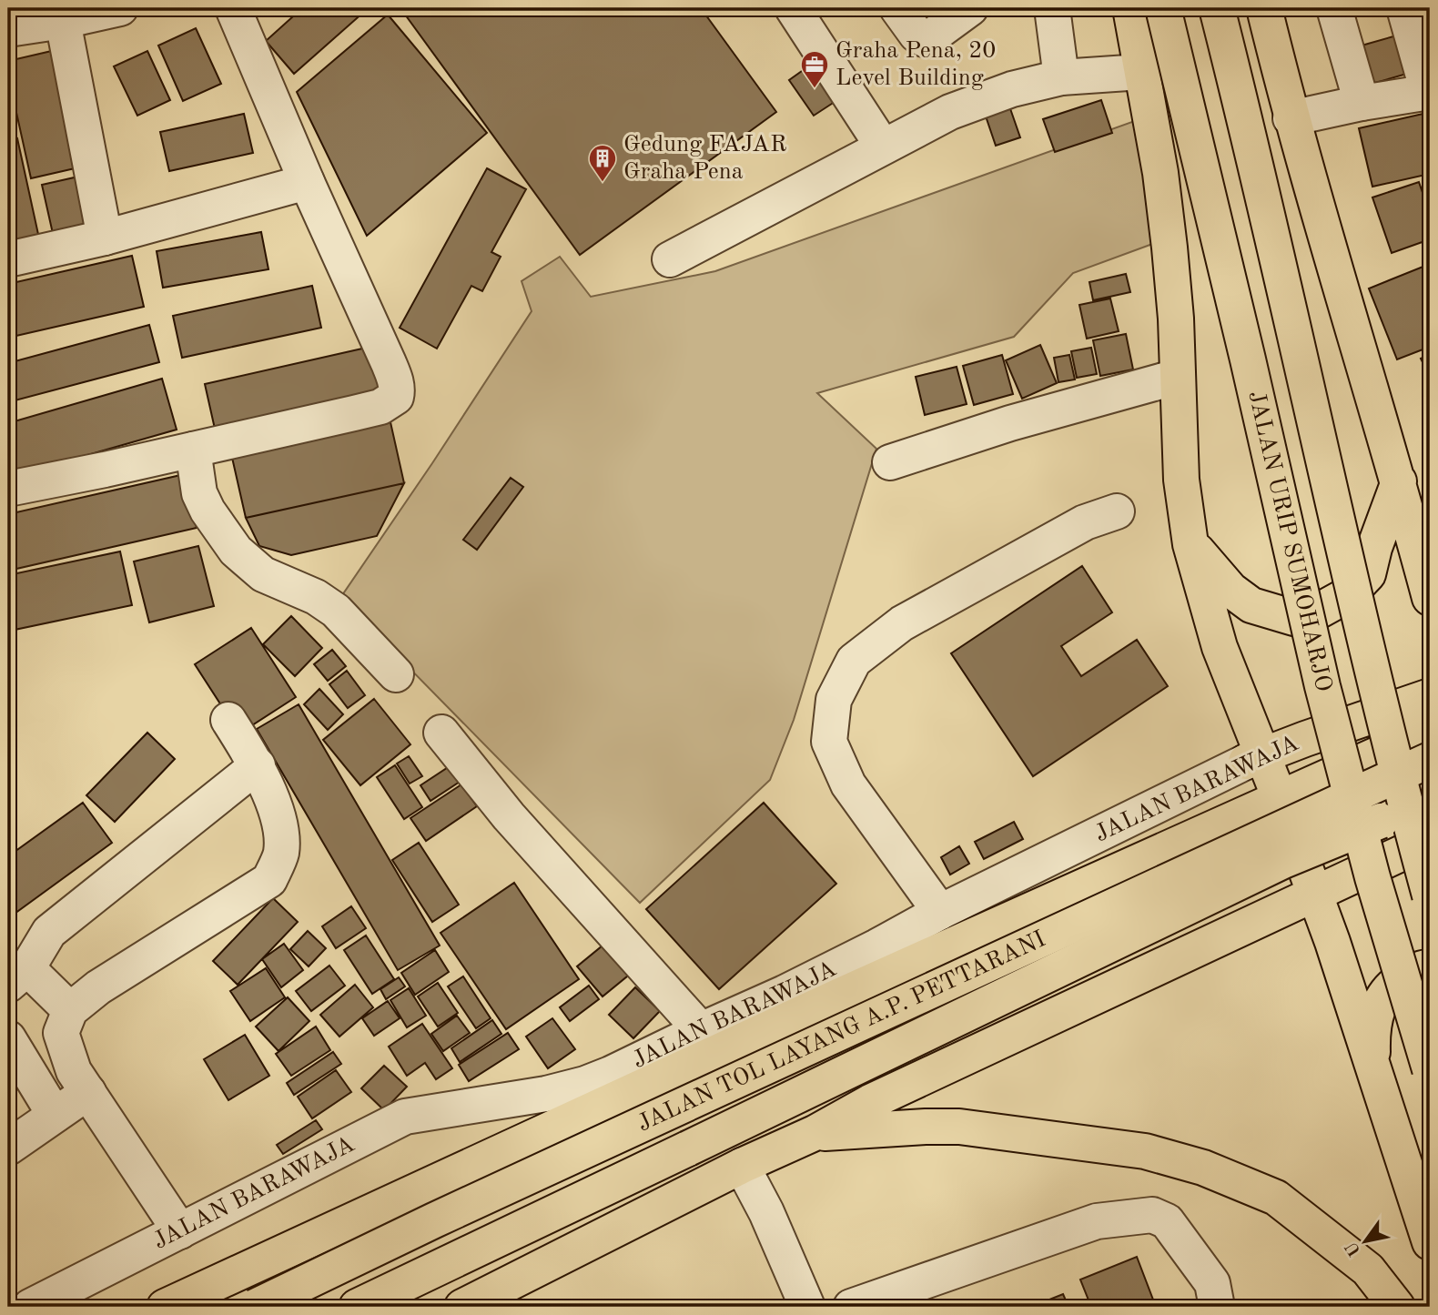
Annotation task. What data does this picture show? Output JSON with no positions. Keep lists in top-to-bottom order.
{
  "streets": {
    "highway": ["JALAN URIP SUMOHARJO", "JALAN BARAWAJA", "JALAN TOL LAYANG A.P. PETTARANI"]
  },
  "places": {
    "office": ["Graha Pena, 20 Level Building"],
    "building": ["Gedung FAJAR Graha Pena"]
  },
  "north": "bottom left"
}
